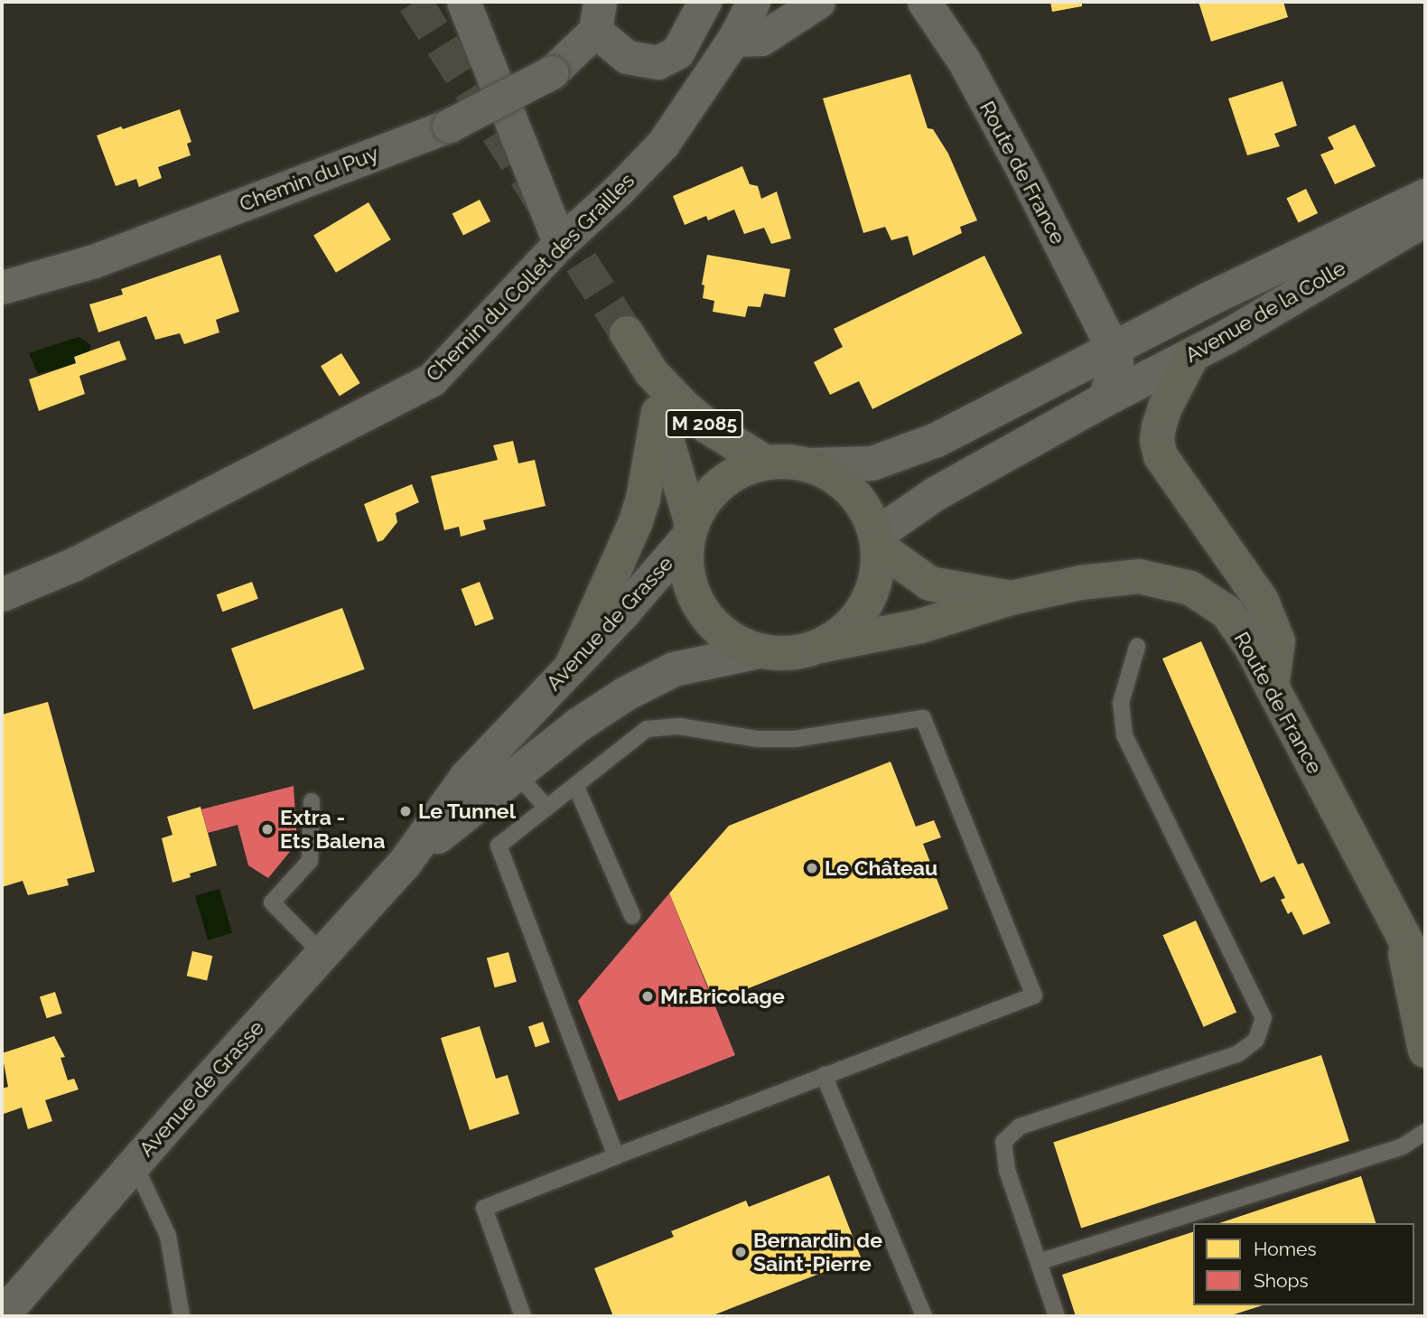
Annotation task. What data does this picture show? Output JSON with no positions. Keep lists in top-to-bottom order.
{
  "streets": {
    "main road": [
      "Route de France",
      "Avenue de la Colle",
      "M 2085",
      "Avenue de Grasse"
    ],
    "street": ["Chemin du Puy", "Chemin du Collet des Grailles"]
  },
  "crossings": [
    ["Route de France", "Avenue de la Colle"],
    ["Route de France", "M 2085"],
    ["Route de France", "Avenue de Grasse"],
    ["Avenue de la Colle", "M 2085"],
    ["Avenue de la Colle", "Avenue de Grasse"],
    ["M 2085", "Avenue de Grasse"]
  ],
  "places": [
    "Le Tunnel",
    "Extra - Ets Balena",
    "Le Château",
    "Mr.Bricolage",
    "Bernardin de Saint-Pierre"
  ],
  "legend": ["Homes", "Shops"]
}
